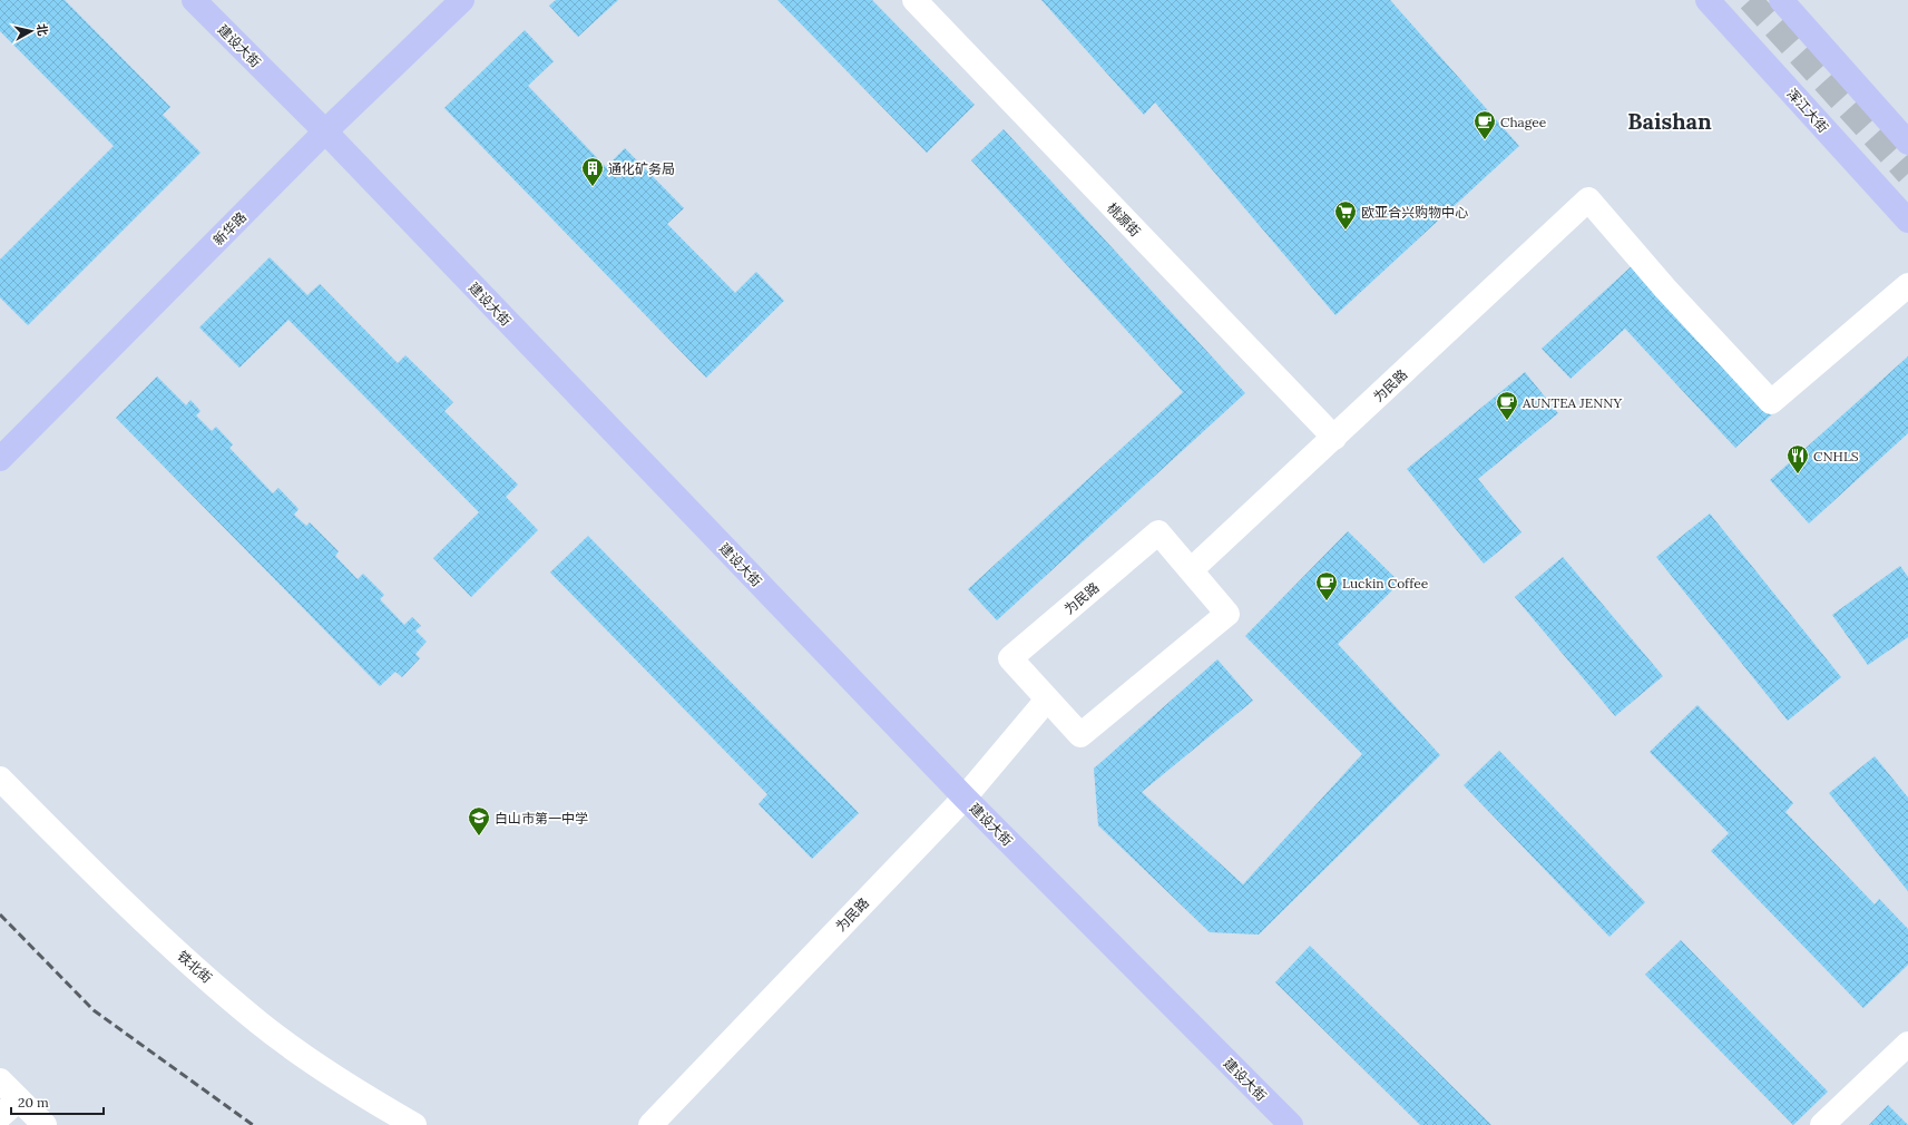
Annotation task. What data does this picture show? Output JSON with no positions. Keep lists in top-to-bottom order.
{
  "streets": {
    "main road": ["建设大街", "浑江大街", "新华路"],
    "street": ["桃源街", "为民路", "铁北街"]
  },
  "crossings": [
    ["建设大街", "新华路"],
    ["建设大街", "为民路"],
    ["桃源街", "为民路"]
  ],
  "districts": ["Baishan"],
  "places": {
    "cafe": ["Chagee", "AUNTEA JENNY", "Luckin Coffee"],
    "building": ["通化矿务局"],
    "supermarket": ["欧亚合兴购物中心"],
    "restaurant": ["CNHLS"],
    "school or university": ["白山市第一中学"]
  },
  "scale_bar": "20 m",
  "north": "right"
}
